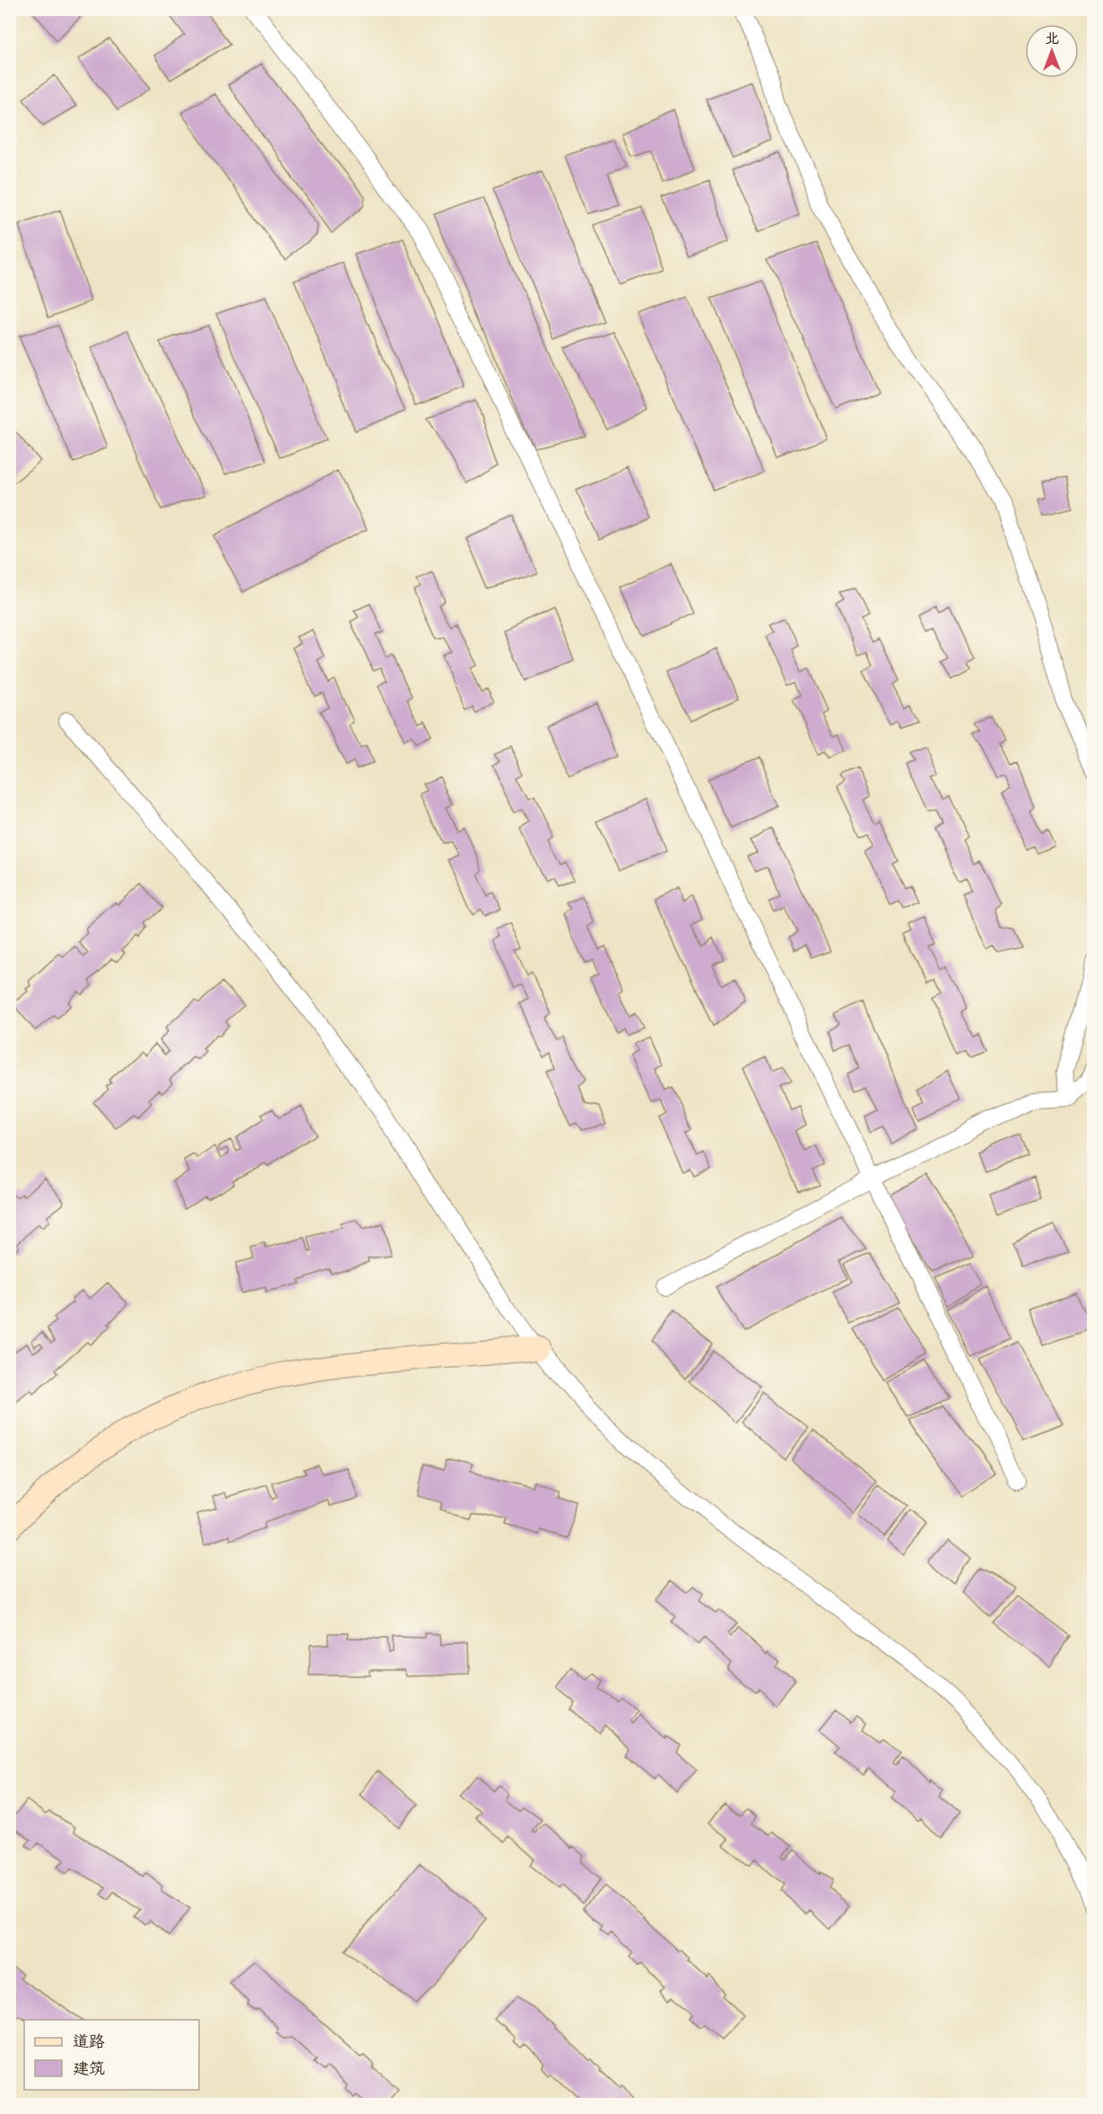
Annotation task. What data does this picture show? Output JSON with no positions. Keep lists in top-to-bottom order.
{
  "legend": ["道路", "建筑"],
  "north": "top"
}
